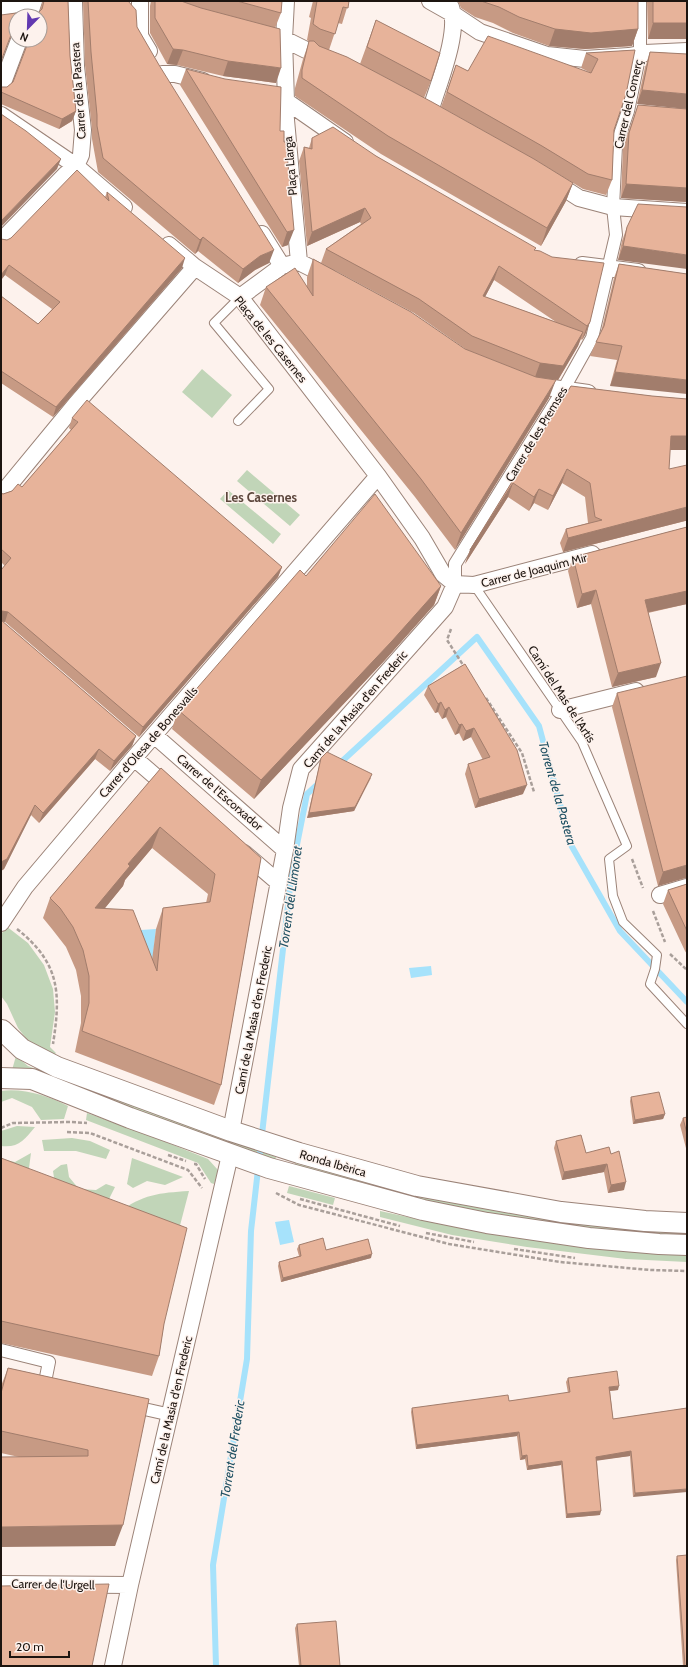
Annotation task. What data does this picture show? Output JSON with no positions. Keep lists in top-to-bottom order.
{
  "streets": {
    "street": [
      "Carrer de la Pastera",
      "Carrer del Comerç",
      "Plaça Llarga",
      "Plaça de les Casernes",
      "Carrer de les Premses",
      "Carrer de Joaquim Mir",
      "Camí de la Masia d'en Frederic",
      "Carrer d'Olesa de Bonesvalls",
      "Carrer de l'Escorxador",
      "Ronda Ibèrica",
      "Carrer de l'Urgell"
    ],
    "lane": ["Camí del Mas de l'Artís"]
  },
  "crossings": [
    ["Carrer del Comerç", "Carrer de les Premses"],
    ["Plaça de les Casernes", "Carrer de les Premses"],
    ["Plaça de les Casernes", "Camí de la Masia d'en Frederic"],
    ["Plaça de les Casernes", "Carrer d'Olesa de Bonesvalls"],
    ["Carrer de les Premses", "Camí de la Masia d'en Frederic"],
    ["Carrer de Joaquim Mir", "Camí del Mas de l'Artís"],
    ["Camí de la Masia d'en Frederic", "Carrer de l'Escorxador"],
    ["Camí de la Masia d'en Frederic", "Ronda Ibèrica"],
    ["Camí de la Masia d'en Frederic", "Carrer de l'Urgell"],
    ["Carrer d'Olesa de Bonesvalls", "Carrer de l'Escorxador"]
  ],
  "districts": ["Les Casernes"],
  "water": ["Torrent de la Pastera", "Torrent del Llimonet", "Torrent del Frederic"],
  "scale_bar": "20 m",
  "north": "bottom left"
}
